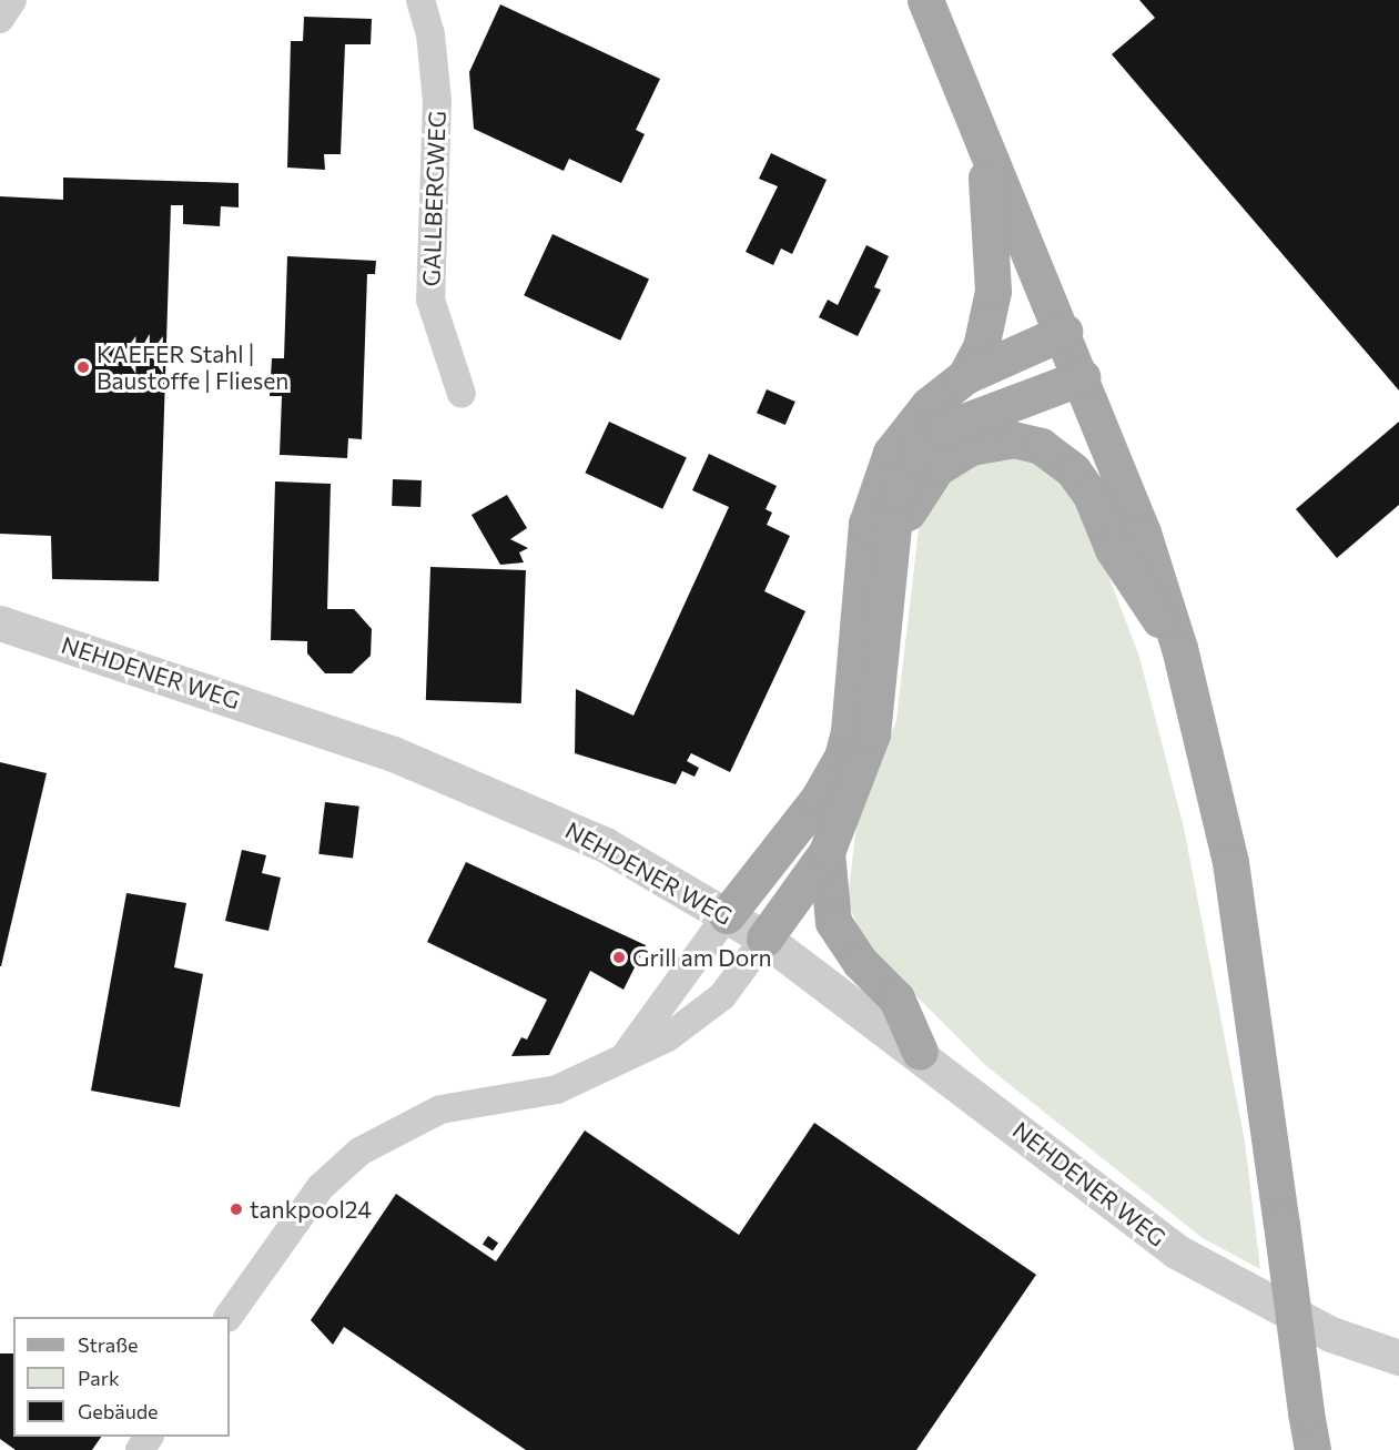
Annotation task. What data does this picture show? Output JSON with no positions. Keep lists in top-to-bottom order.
{
  "streets": {
    "street": ["GALLBERGWEG", "NEHDENER WEG"]
  },
  "places": ["KAEFER Stahl | Baustoffe | Fliesen", "Grill am Dorn", "tankpool24"],
  "legend": ["Straße", "Park", "Gebäude"]
}
